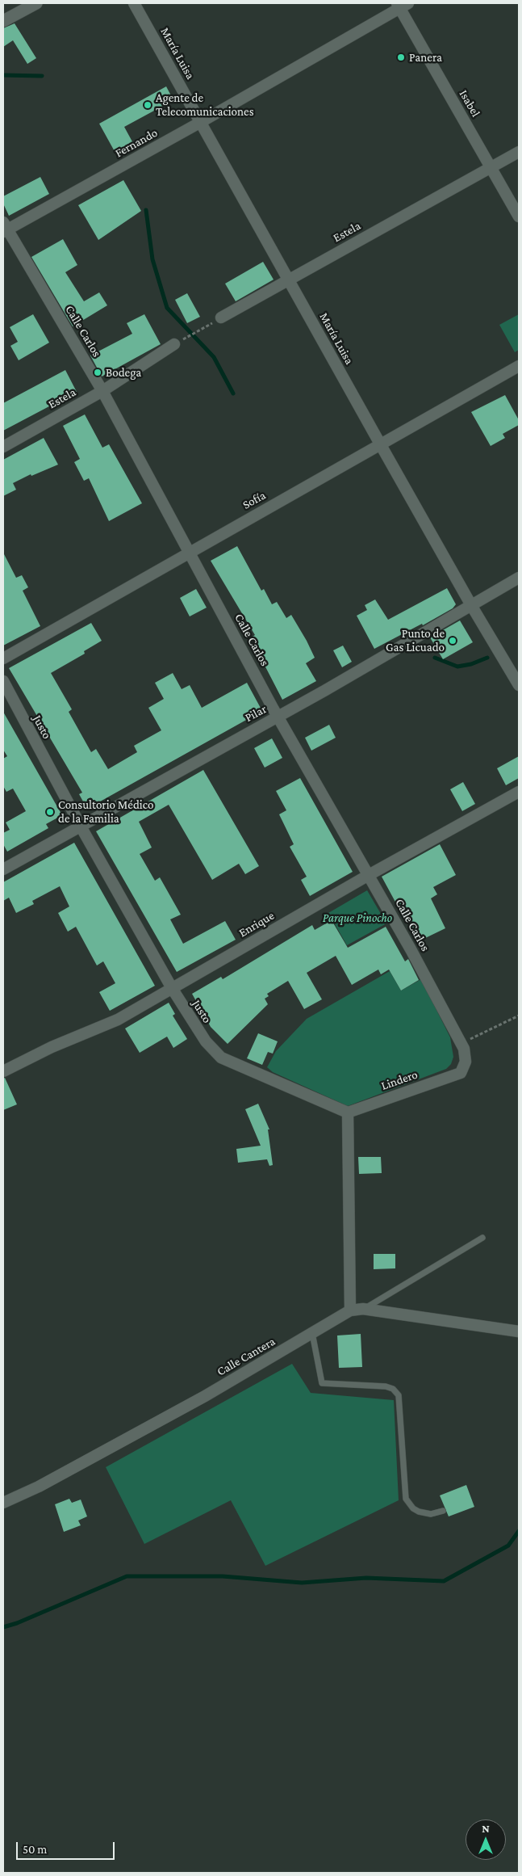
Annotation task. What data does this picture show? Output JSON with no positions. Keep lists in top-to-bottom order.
{
  "streets": {
    "street": [
      "María Luisa",
      "Isabel",
      "Fernando",
      "Estela",
      "Calle Carlos",
      "Sofía",
      "Pilar",
      "Justo",
      "Enrique",
      "Lindero",
      "Calle Cantera"
    ]
  },
  "crossings": [
    ["María Luisa", "Fernando"],
    ["María Luisa", "Estela"],
    ["María Luisa", "Sofía"],
    ["María Luisa", "Pilar"],
    ["Isabel", "Fernando"],
    ["Isabel", "Estela"],
    ["Fernando", "Calle Carlos"],
    ["Estela", "Calle Carlos"],
    ["Calle Carlos", "Sofía"],
    ["Calle Carlos", "Pilar"],
    ["Calle Carlos", "Enrique"],
    ["Calle Carlos", "Lindero"],
    ["Pilar", "Justo"],
    ["Justo", "Enrique"],
    ["Justo", "Lindero"]
  ],
  "parks": ["Parque Pinocho"],
  "places": [
    "Panera",
    "Agente de Telecomunicaciones",
    "Bodega",
    "Punto de Gas Licuado",
    "Consultorio Médico de la Familia"
  ],
  "scale_bar": "50 m",
  "north": "top"
}
